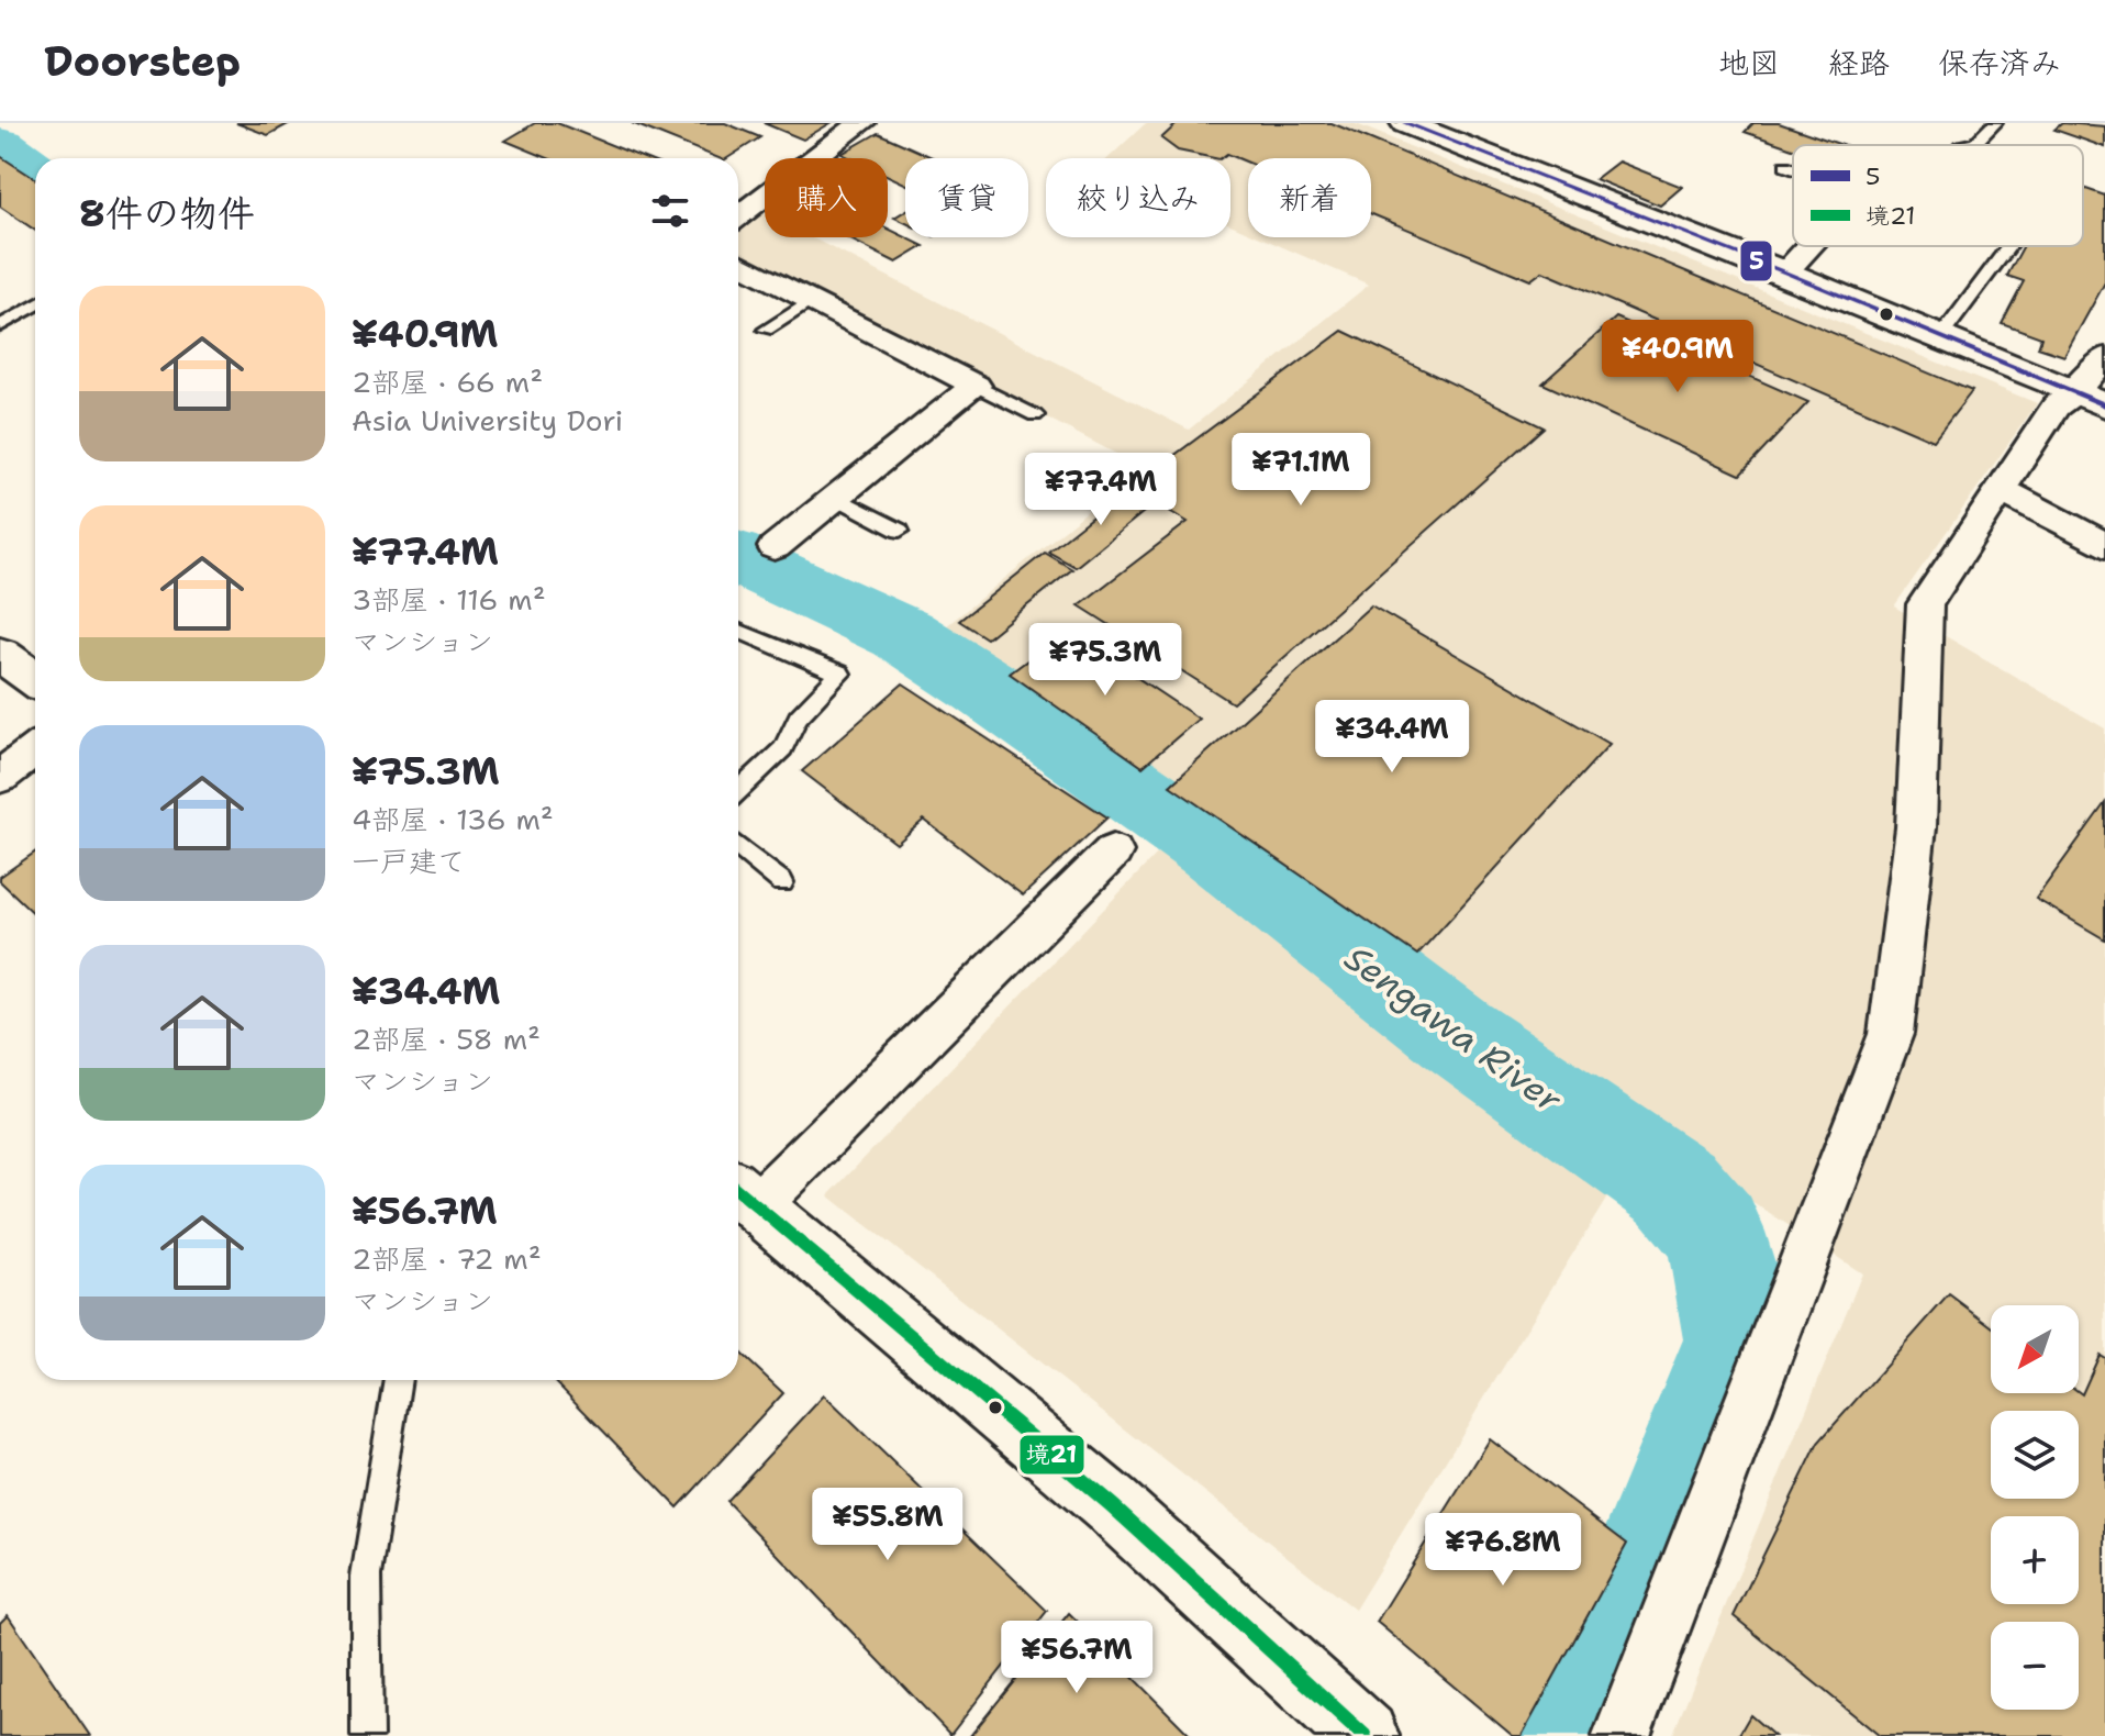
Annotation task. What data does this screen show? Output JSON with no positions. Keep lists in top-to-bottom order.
{
  "water": ["Sengawa River"],
  "lines": ["transit line 5", "transit line 境21"],
  "legend": ["5", "境21"],
  "north": "bottom left",
  "page": {
    "header": "Doorstep",
    "nav": ["地図", "経路", "保存済み"],
    "chip": [
      "購入",
      "賃貸",
      "絞り込み",
      "新着"
    ],
    "heading": "8件の物件",
    "list": [
      {
        "name": "¥40.9M",
        "note": "2部屋 · 66 m² · Asia University Dori"
      },
      {
        "name": "¥77.4M",
        "note": "3部屋 · 116 m² · マンション"
      },
      {
        "name": "¥75.3M",
        "note": "4部屋 · 136 m² · 一戸建て"
      },
      {
        "name": "¥34.4M",
        "note": "2部屋 · 58 m² · マンション"
      },
      {
        "name": "¥56.7M",
        "note": "2部屋 · 72 m² · マンション"
      }
    ],
    "price": [
      "¥40.9M",
      "¥71.1M",
      "¥77.4M",
      "¥75.3M",
      "¥34.4M",
      "¥55.8M",
      "¥76.8M",
      "¥56.7M"
    ],
    "map_buttons": ["+", "−"]
  }
}
